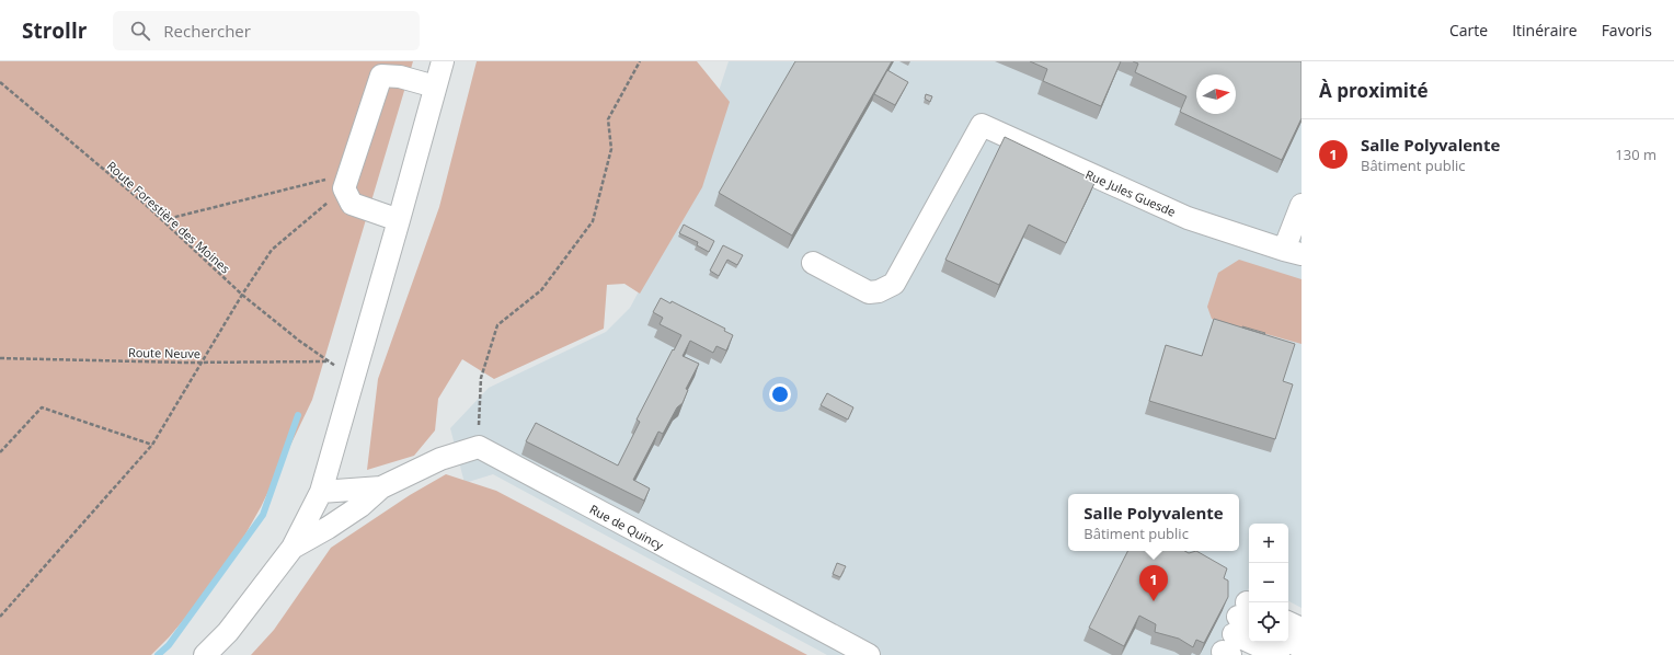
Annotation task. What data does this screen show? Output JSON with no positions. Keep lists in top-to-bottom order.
{
  "streets": {
    "street": ["Rue Jules Guesde", "Rue de Quincy"],
    "path": ["Route Forestière des Moines", "Route Neuve"]
  },
  "crossings": [
    ["Route Forestière des Moines", "Route Neuve"]
  ],
  "north": "right",
  "page": {
    "header": "Strollr",
    "search": "Rechercher",
    "nav": ["Carte", "Itinéraire", "Favoris"],
    "heading": "À proximité",
    "list": [
      {
        "mark": "1",
        "name": "Salle Polyvalente",
        "note": "Bâtiment public",
        "value": "130 m"
      }
    ],
    "popup": ["Salle Polyvalente", "Bâtiment public"],
    "map_buttons": ["+", "−"],
    "pins": "1"
  }
}
